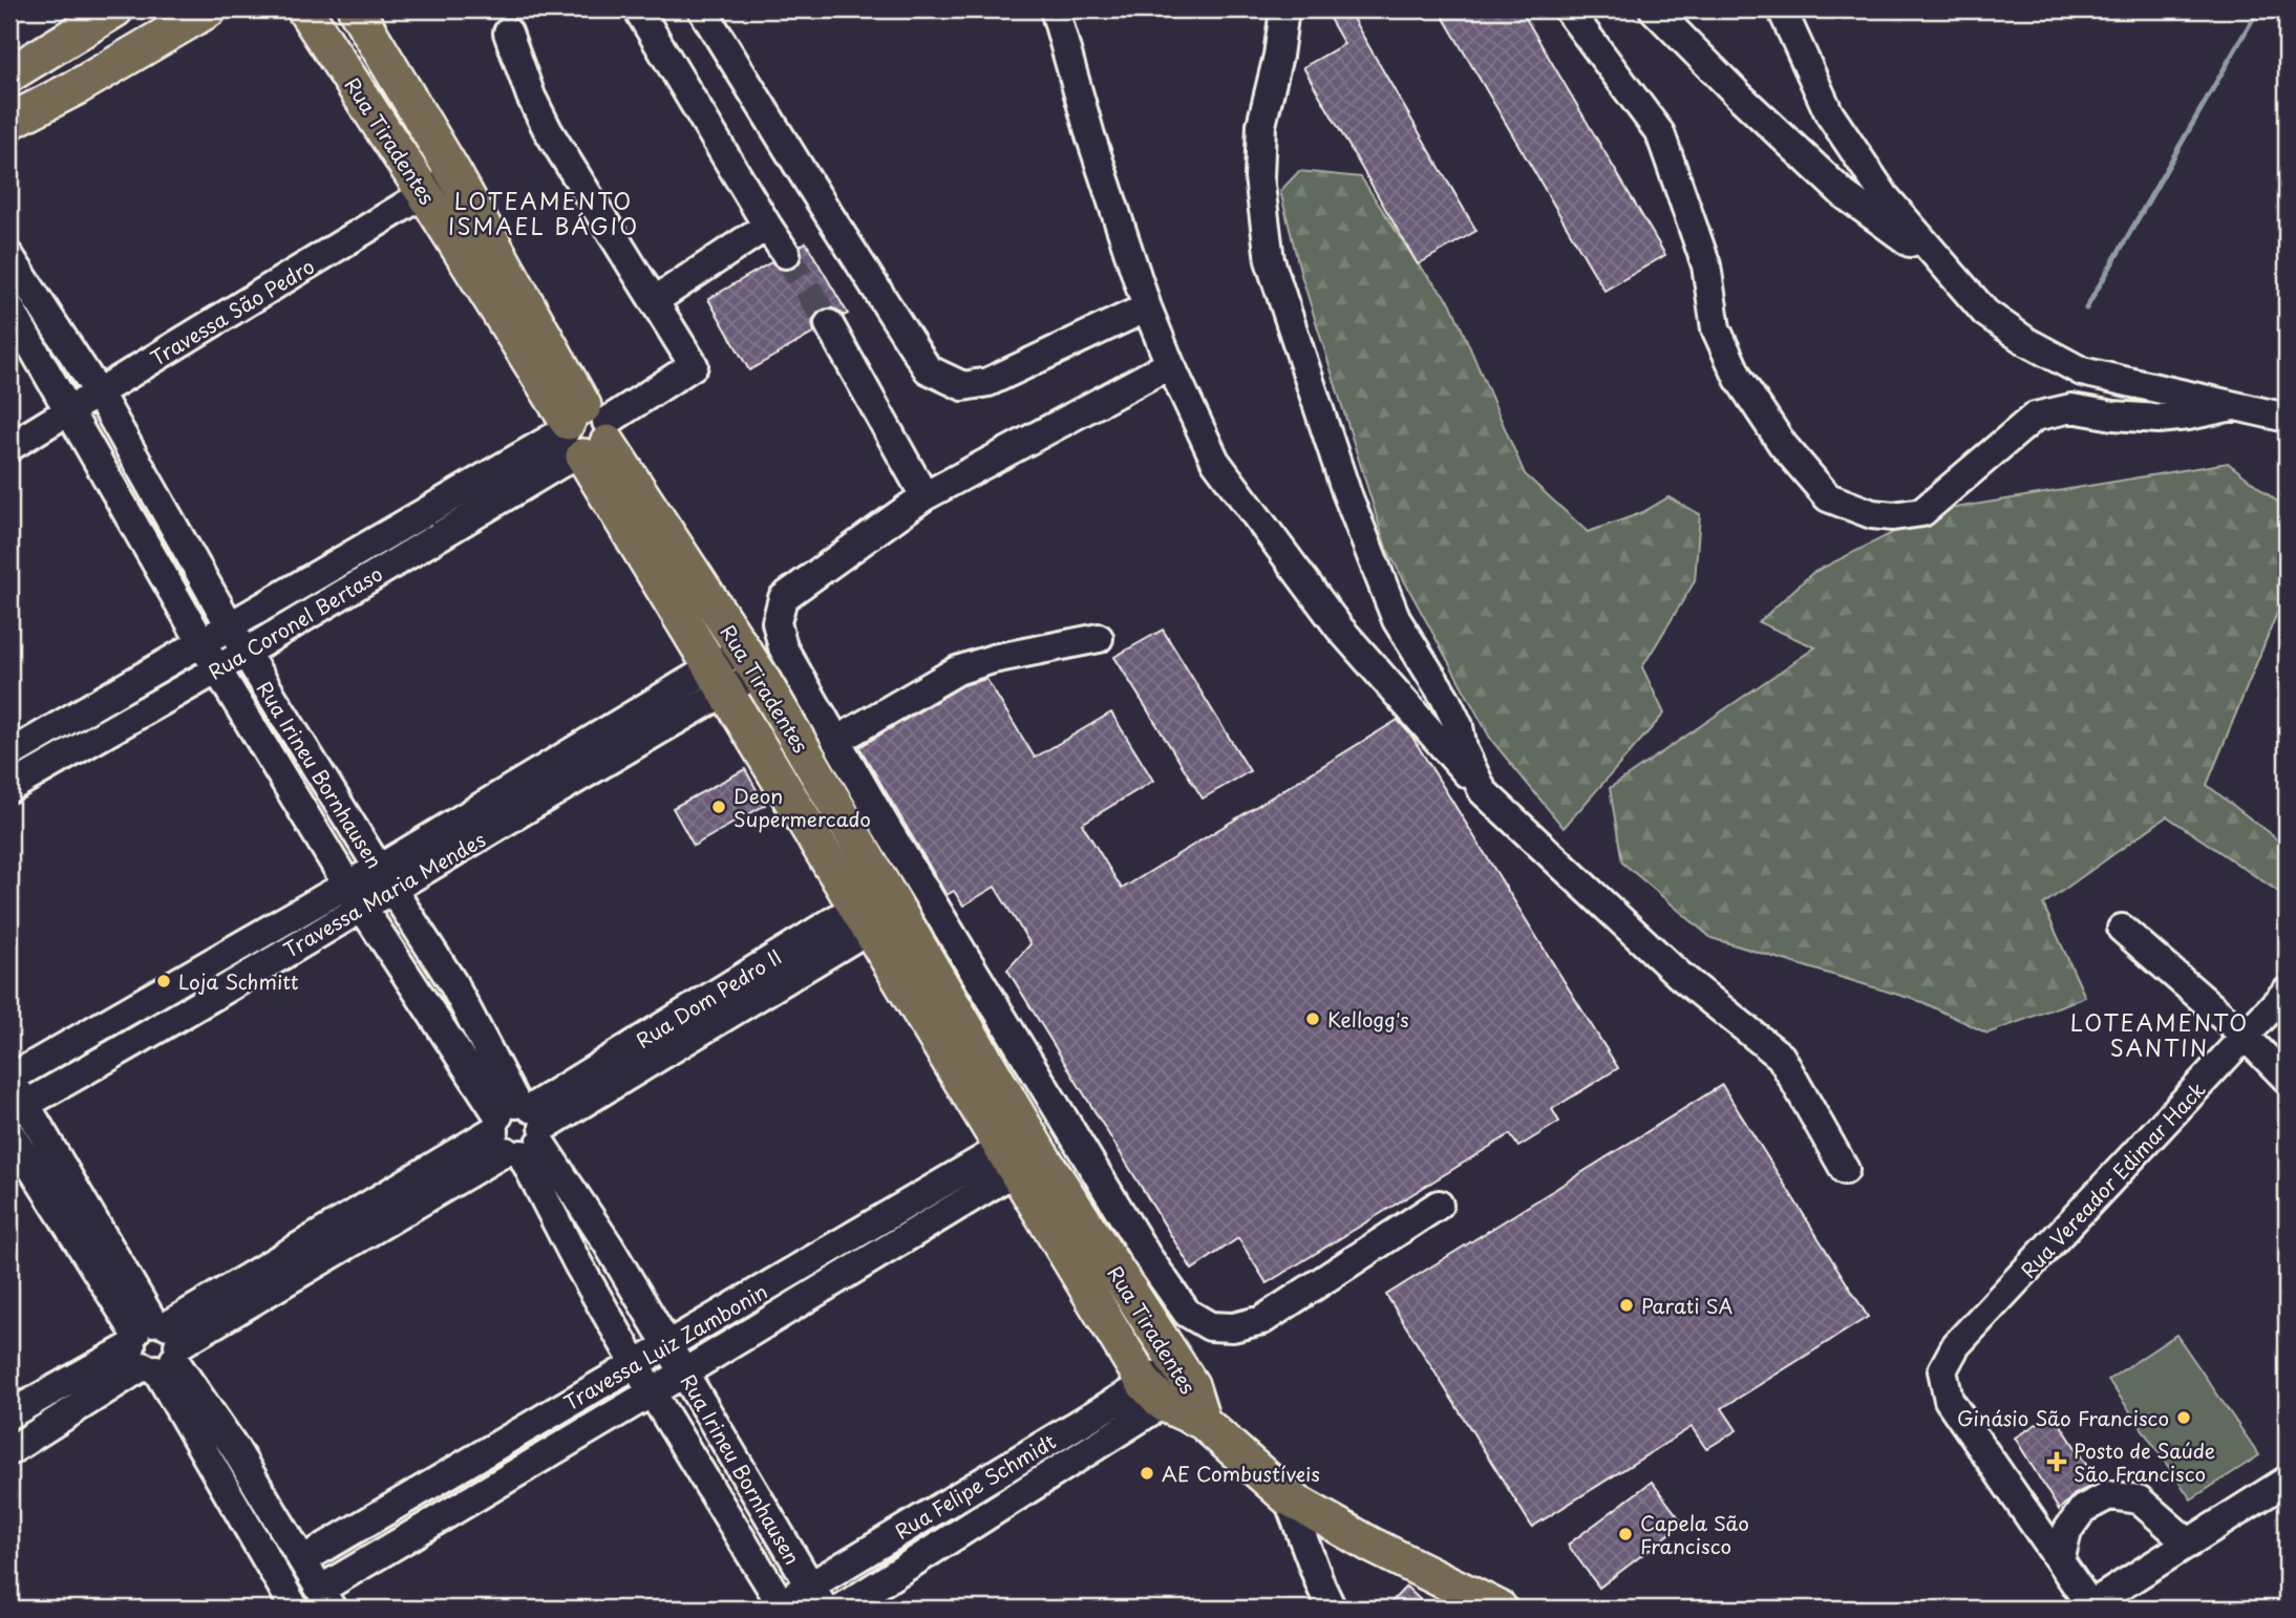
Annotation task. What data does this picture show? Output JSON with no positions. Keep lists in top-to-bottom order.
{
  "streets": {
    "main road": ["Rua Tiradentes"],
    "street": [
      "Travessa São Pedro",
      "Rua Coronel Bertaso",
      "Rua Irineu Bornhausen",
      "Travessa Maria Mendes",
      "Rua Dom Pedro II",
      "Rua Vereador Edimar Hack",
      "Travessa Luiz Zambonin",
      "Rua Felipe Schmidt"
    ]
  },
  "crossings": [
    ["Rua Tiradentes", "Travessa São Pedro"],
    ["Rua Tiradentes", "Rua Coronel Bertaso"],
    ["Rua Tiradentes", "Travessa Maria Mendes"],
    ["Rua Tiradentes", "Rua Dom Pedro II"],
    ["Rua Tiradentes", "Travessa Luiz Zambonin"],
    ["Rua Tiradentes", "Rua Felipe Schmidt"],
    ["Travessa São Pedro", "Rua Irineu Bornhausen"],
    ["Rua Coronel Bertaso", "Rua Irineu Bornhausen"],
    ["Rua Irineu Bornhausen", "Travessa Maria Mendes"],
    ["Rua Irineu Bornhausen", "Rua Dom Pedro II"],
    ["Rua Irineu Bornhausen", "Travessa Luiz Zambonin"],
    ["Rua Irineu Bornhausen", "Rua Felipe Schmidt"]
  ],
  "districts": ["LOTEAMENTO ISMAEL BÁGIO", "LOTEAMENTO SANTIN"],
  "places": {
    "other": [
      "Deon Supermercado",
      "Loja Schmitt",
      "Kellogg's",
      "Parati SA",
      "Ginásio São Francisco",
      "AE Combustíveis",
      "Capela São Francisco"
    ],
    "health": ["Posto de Saúde São Francisco"]
  }
}
